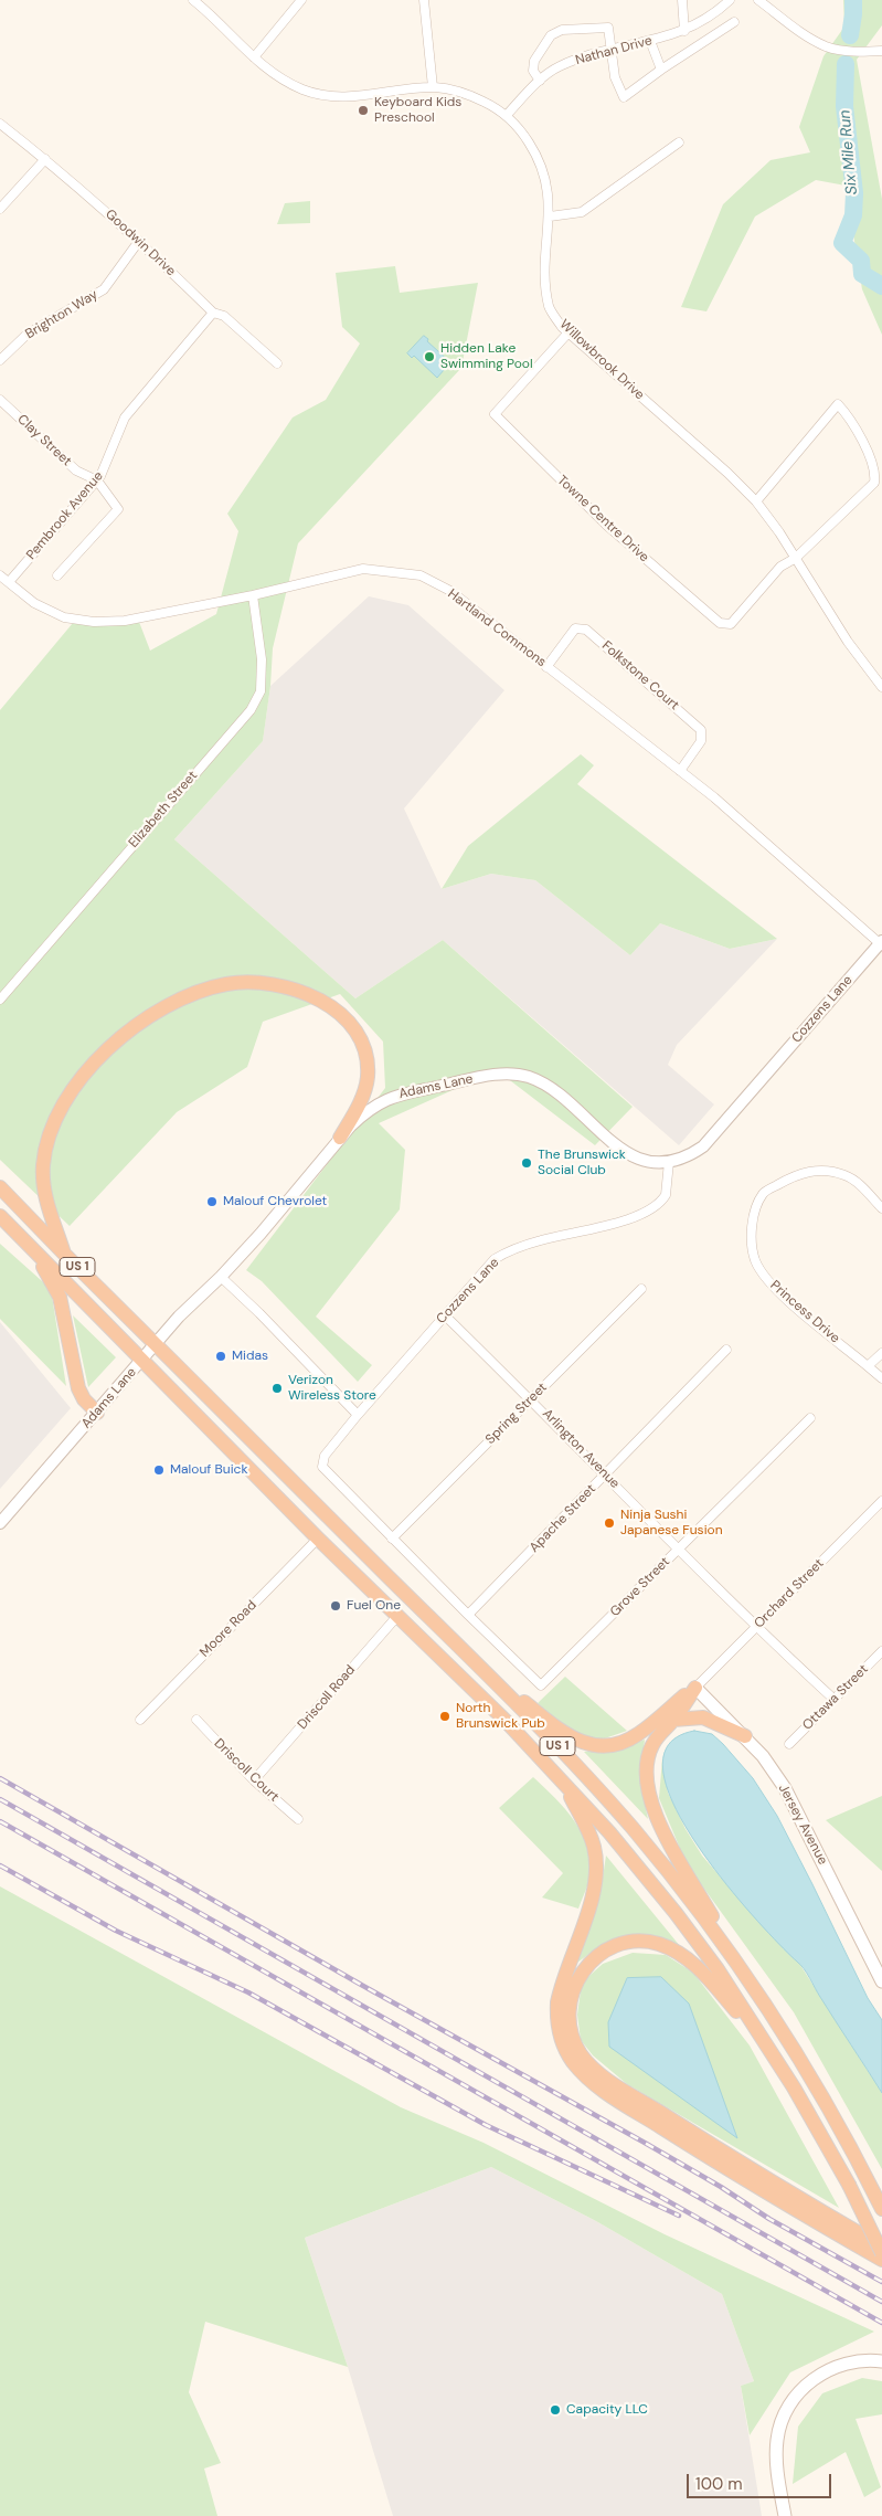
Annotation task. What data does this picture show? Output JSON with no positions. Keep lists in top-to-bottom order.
{
  "streets": {
    "highway": ["US 1"],
    "main road": ["Jersey Avenue"],
    "street": [
      "Nathan Drive",
      "Goodwin Drive",
      "Brighton Way",
      "Willowbrook Drive",
      "Clay Street",
      "Pembrook Avenue",
      "Towne Centre Drive",
      "Hartland Commons",
      "Folkstone Court",
      "Elizabeth Street",
      "Cozzens Lane",
      "Adams Lane",
      "Princess Drive",
      "Spring Street",
      "Arlington Avenue",
      "Apache Street",
      "Grove Street",
      "Orchard Street",
      "Moore Road",
      "Driscoll Road",
      "Ottawa Street",
      "Driscoll Court"
    ]
  },
  "crossings": [
    ["Nathan Drive", "Willowbrook Drive"],
    ["Goodwin Drive", "Brighton Way"],
    ["Goodwin Drive", "Pembrook Avenue"],
    ["Willowbrook Drive", "Towne Centre Drive"],
    ["Clay Street", "Pembrook Avenue"],
    ["Pembrook Avenue", "Hartland Commons"],
    ["Hartland Commons", "Folkstone Court"],
    ["Hartland Commons", "Elizabeth Street"],
    ["Hartland Commons", "Cozzens Lane"],
    ["Cozzens Lane", "Adams Lane"],
    ["Cozzens Lane", "Spring Street"],
    ["Cozzens Lane", "Arlington Avenue"],
    ["Cozzens Lane", "Apache Street"],
    ["Cozzens Lane", "Grove Street"],
    ["Adams Lane", "US 1"],
    ["US 1", "Moore Road"],
    ["US 1", "Driscoll Road"],
    ["Spring Street", "Arlington Avenue"],
    ["Arlington Avenue", "Apache Street"],
    ["Arlington Avenue", "Grove Street"],
    ["Arlington Avenue", "Orchard Street"],
    ["Arlington Avenue", "Ottawa Street"],
    ["Orchard Street", "Jersey Avenue"],
    ["Driscoll Road", "Driscoll Court"]
  ],
  "water": ["Six Mile Run"],
  "places": [
    "Keyboard Kids Preschool",
    "Hidden Lake Swimming Pool",
    "The Brunswick Social Club",
    "Malouf Chevrolet",
    "Midas",
    "Verizon Wireless Store",
    "Malouf Buick",
    "Ninja Sushi Japanese Fusion",
    "Fuel One",
    "North Brunswick Pub",
    "Capacity LLC"
  ],
  "scale_bar": "100 m"
}
